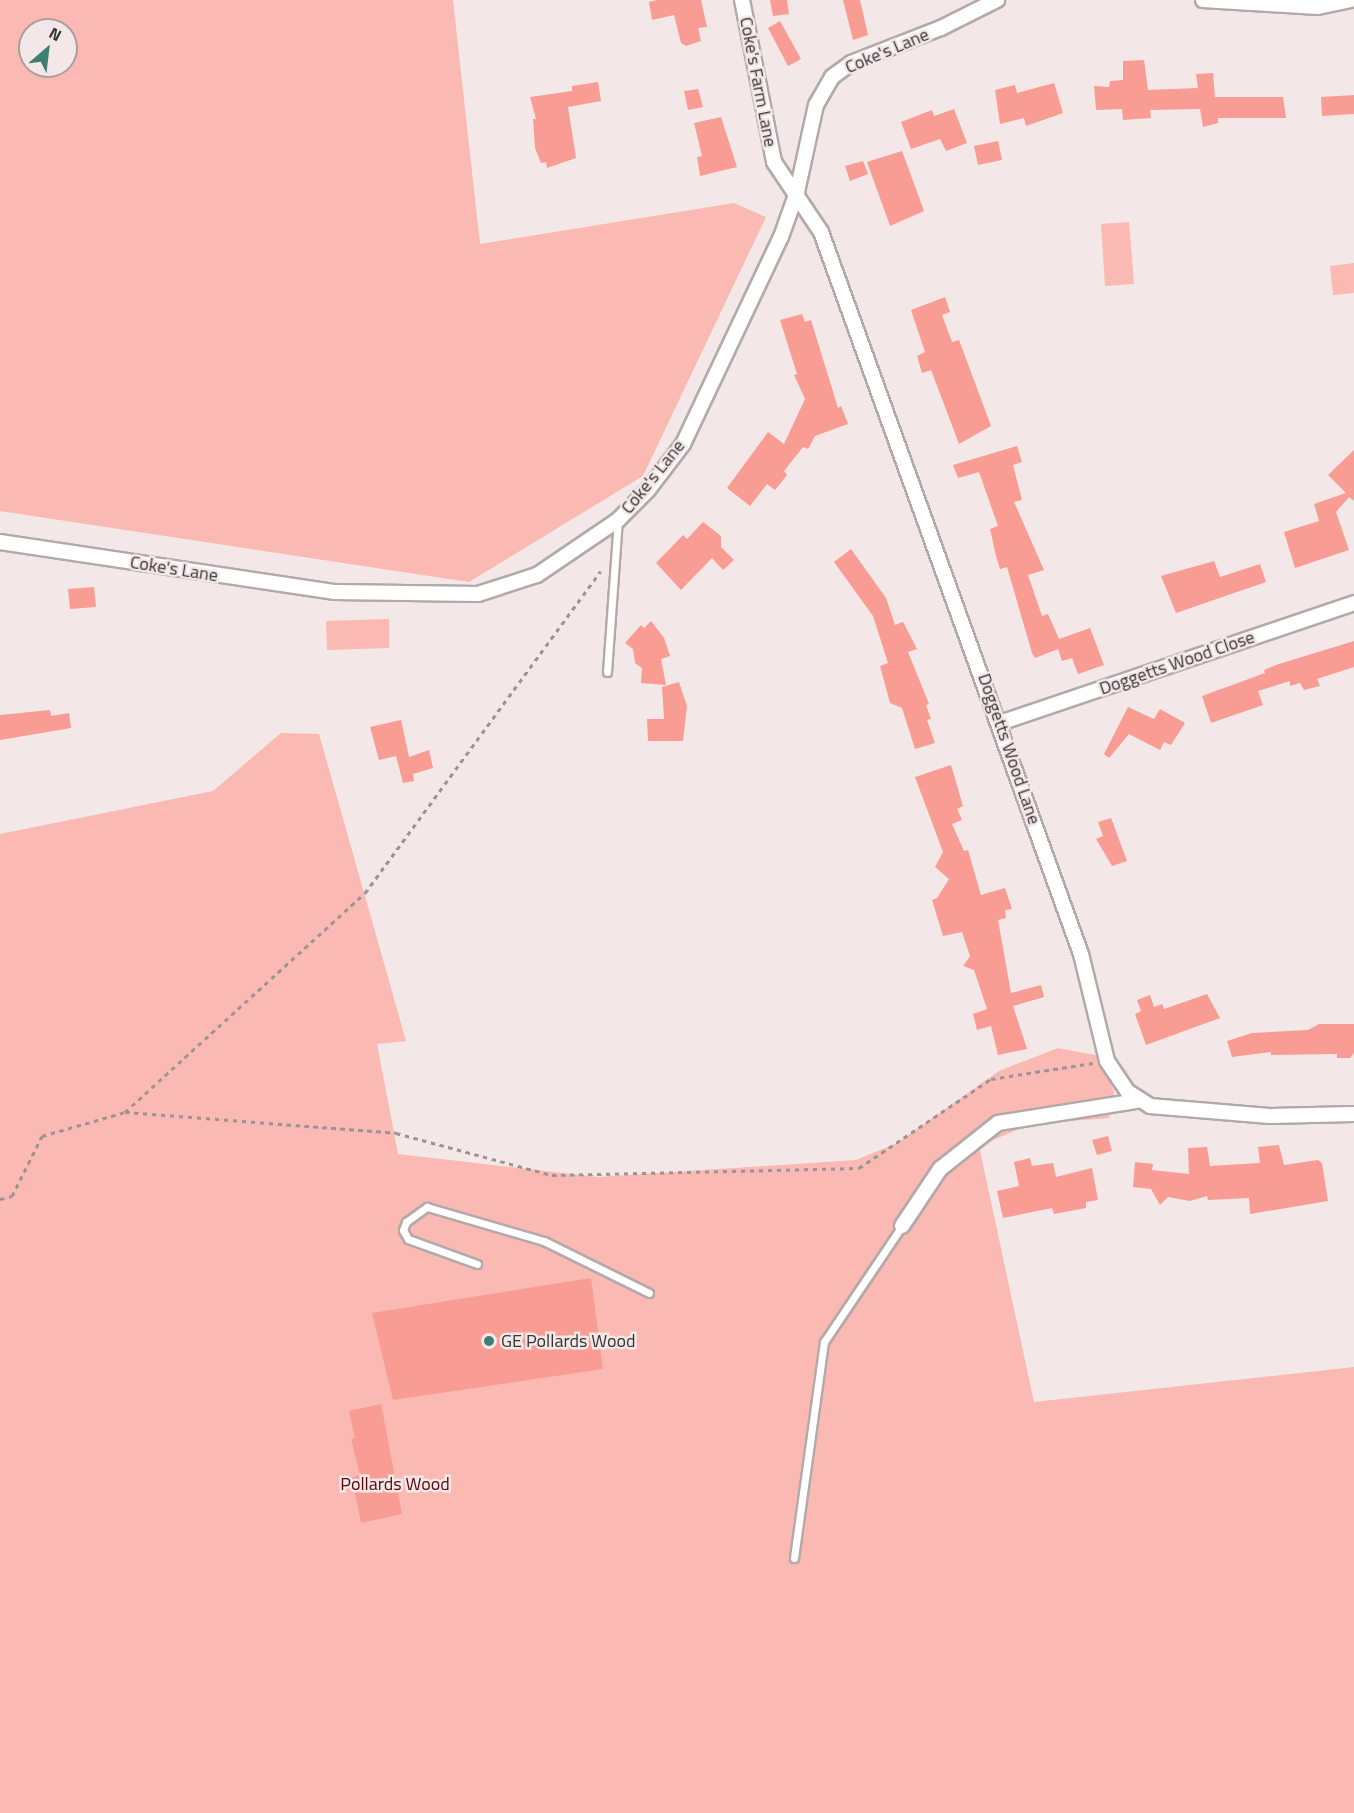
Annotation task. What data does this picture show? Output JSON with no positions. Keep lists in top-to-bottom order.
{
  "streets": {
    "street": [
      "Coke's Lane",
      "Coke's Farm Lane",
      "Doggetts Wood Close",
      "Doggetts Wood Lane"
    ]
  },
  "crossings": [
    ["Coke's Lane", "Coke's Farm Lane"],
    ["Coke's Lane", "Doggetts Wood Lane"],
    ["Coke's Farm Lane", "Doggetts Wood Lane"],
    ["Doggetts Wood Close", "Doggetts Wood Lane"]
  ],
  "parks": ["Pollards Wood"],
  "places": ["GE Pollards Wood"],
  "north": "top right"
}
